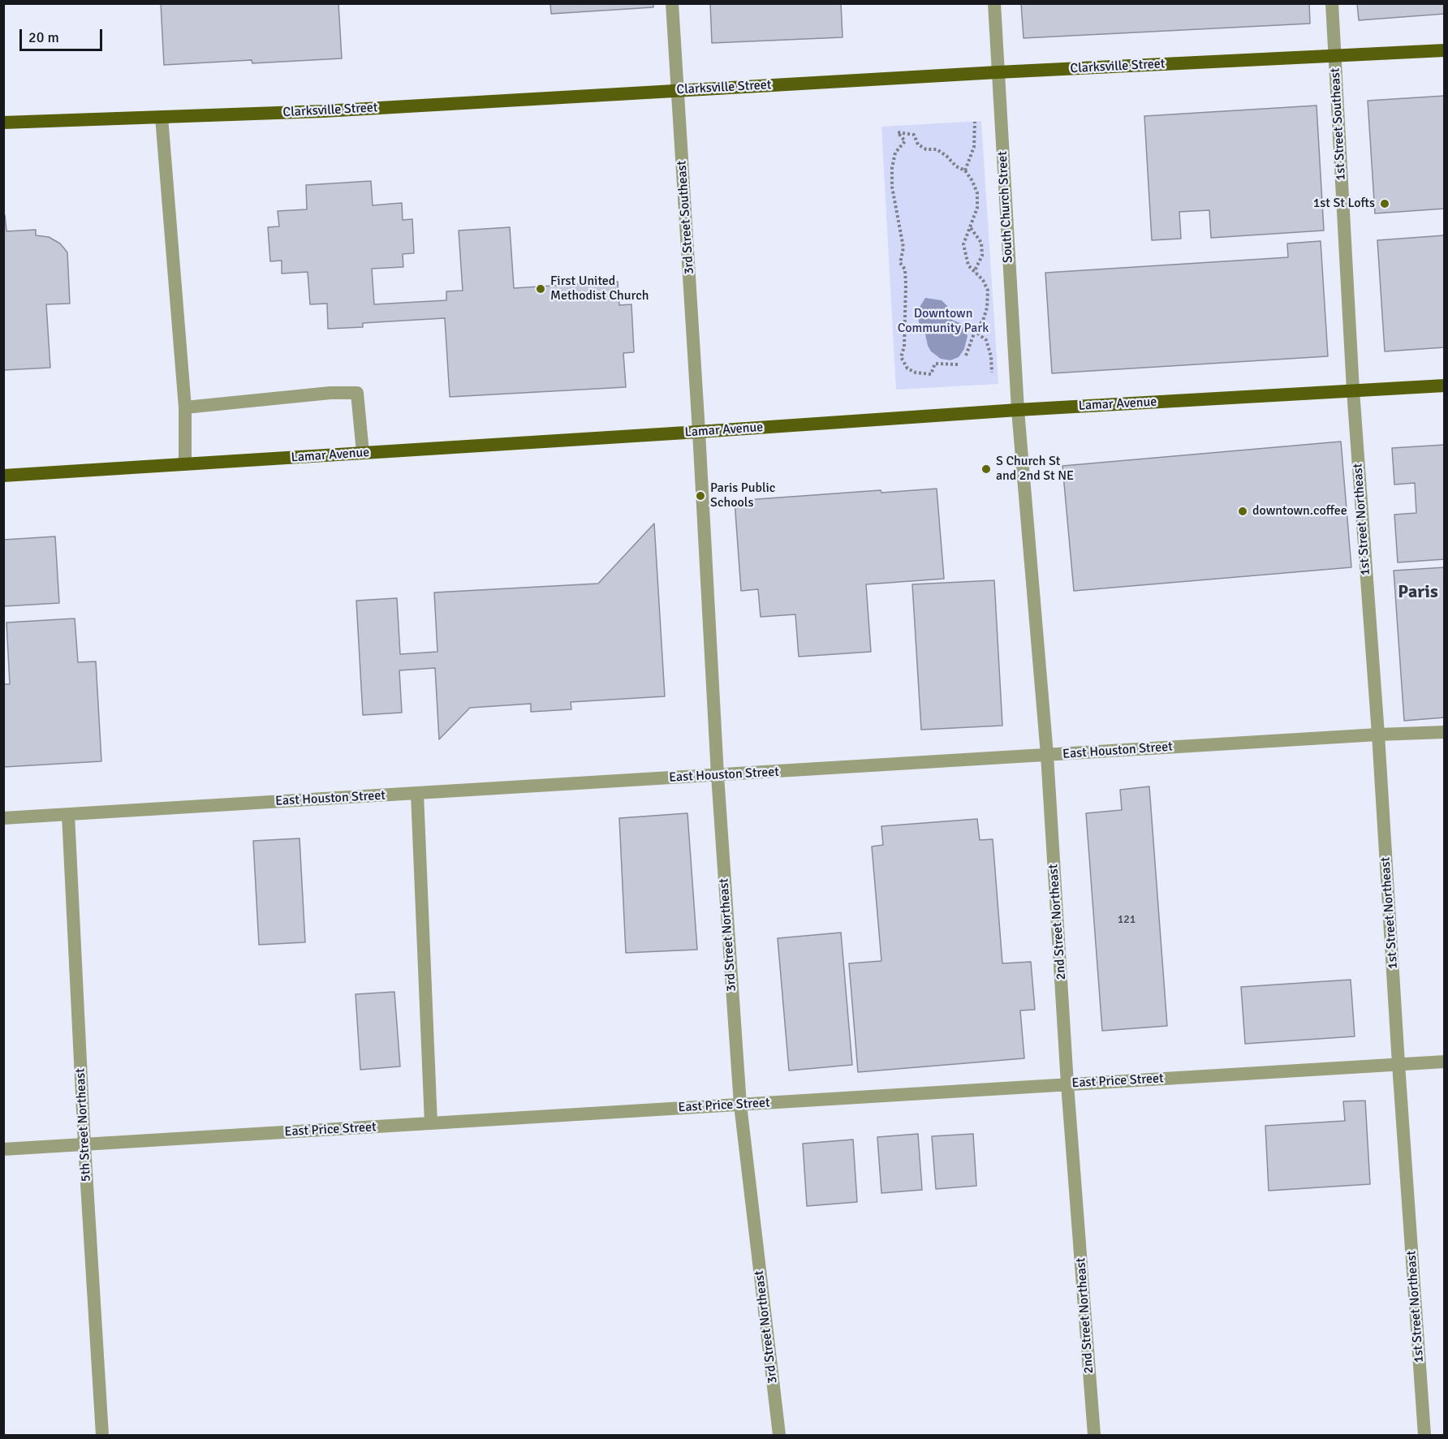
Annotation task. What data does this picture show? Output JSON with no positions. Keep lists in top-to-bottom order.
{
  "streets": {
    "main road": ["Clarksville Street", "Lamar Avenue"],
    "street": [
      "1st Street Southeast",
      "South Church Street",
      "3rd Street Southeast",
      "1st Street Northeast",
      "East Houston Street",
      "2nd Street Northeast",
      "3rd Street Northeast",
      "East Price Street",
      "5th Street Northeast"
    ]
  },
  "crossings": [
    ["Clarksville Street", "1st Street Southeast"],
    ["Clarksville Street", "South Church Street"],
    ["Clarksville Street", "3rd Street Southeast"],
    ["1st Street Southeast", "Lamar Avenue"],
    ["1st Street Southeast", "1st Street Northeast"],
    ["South Church Street", "Lamar Avenue"],
    ["South Church Street", "2nd Street Northeast"],
    ["3rd Street Southeast", "Lamar Avenue"],
    ["3rd Street Southeast", "3rd Street Northeast"],
    ["Lamar Avenue", "1st Street Northeast"],
    ["Lamar Avenue", "2nd Street Northeast"],
    ["Lamar Avenue", "3rd Street Northeast"],
    ["1st Street Northeast", "East Houston Street"],
    ["1st Street Northeast", "East Price Street"],
    ["East Houston Street", "2nd Street Northeast"],
    ["East Houston Street", "3rd Street Northeast"],
    ["East Houston Street", "5th Street Northeast"],
    ["2nd Street Northeast", "East Price Street"],
    ["3rd Street Northeast", "East Price Street"],
    ["East Price Street", "5th Street Northeast"]
  ],
  "districts": ["Paris"],
  "parks": ["Downtown Community Park"],
  "places": [
    "1st St Lofts",
    "First United Methodist Church",
    "S Church St and 2nd St NE",
    "Paris Public Schools",
    "downtown.coffee"
  ],
  "house_numbers": ["121"],
  "scale_bar": "20 m"
}
